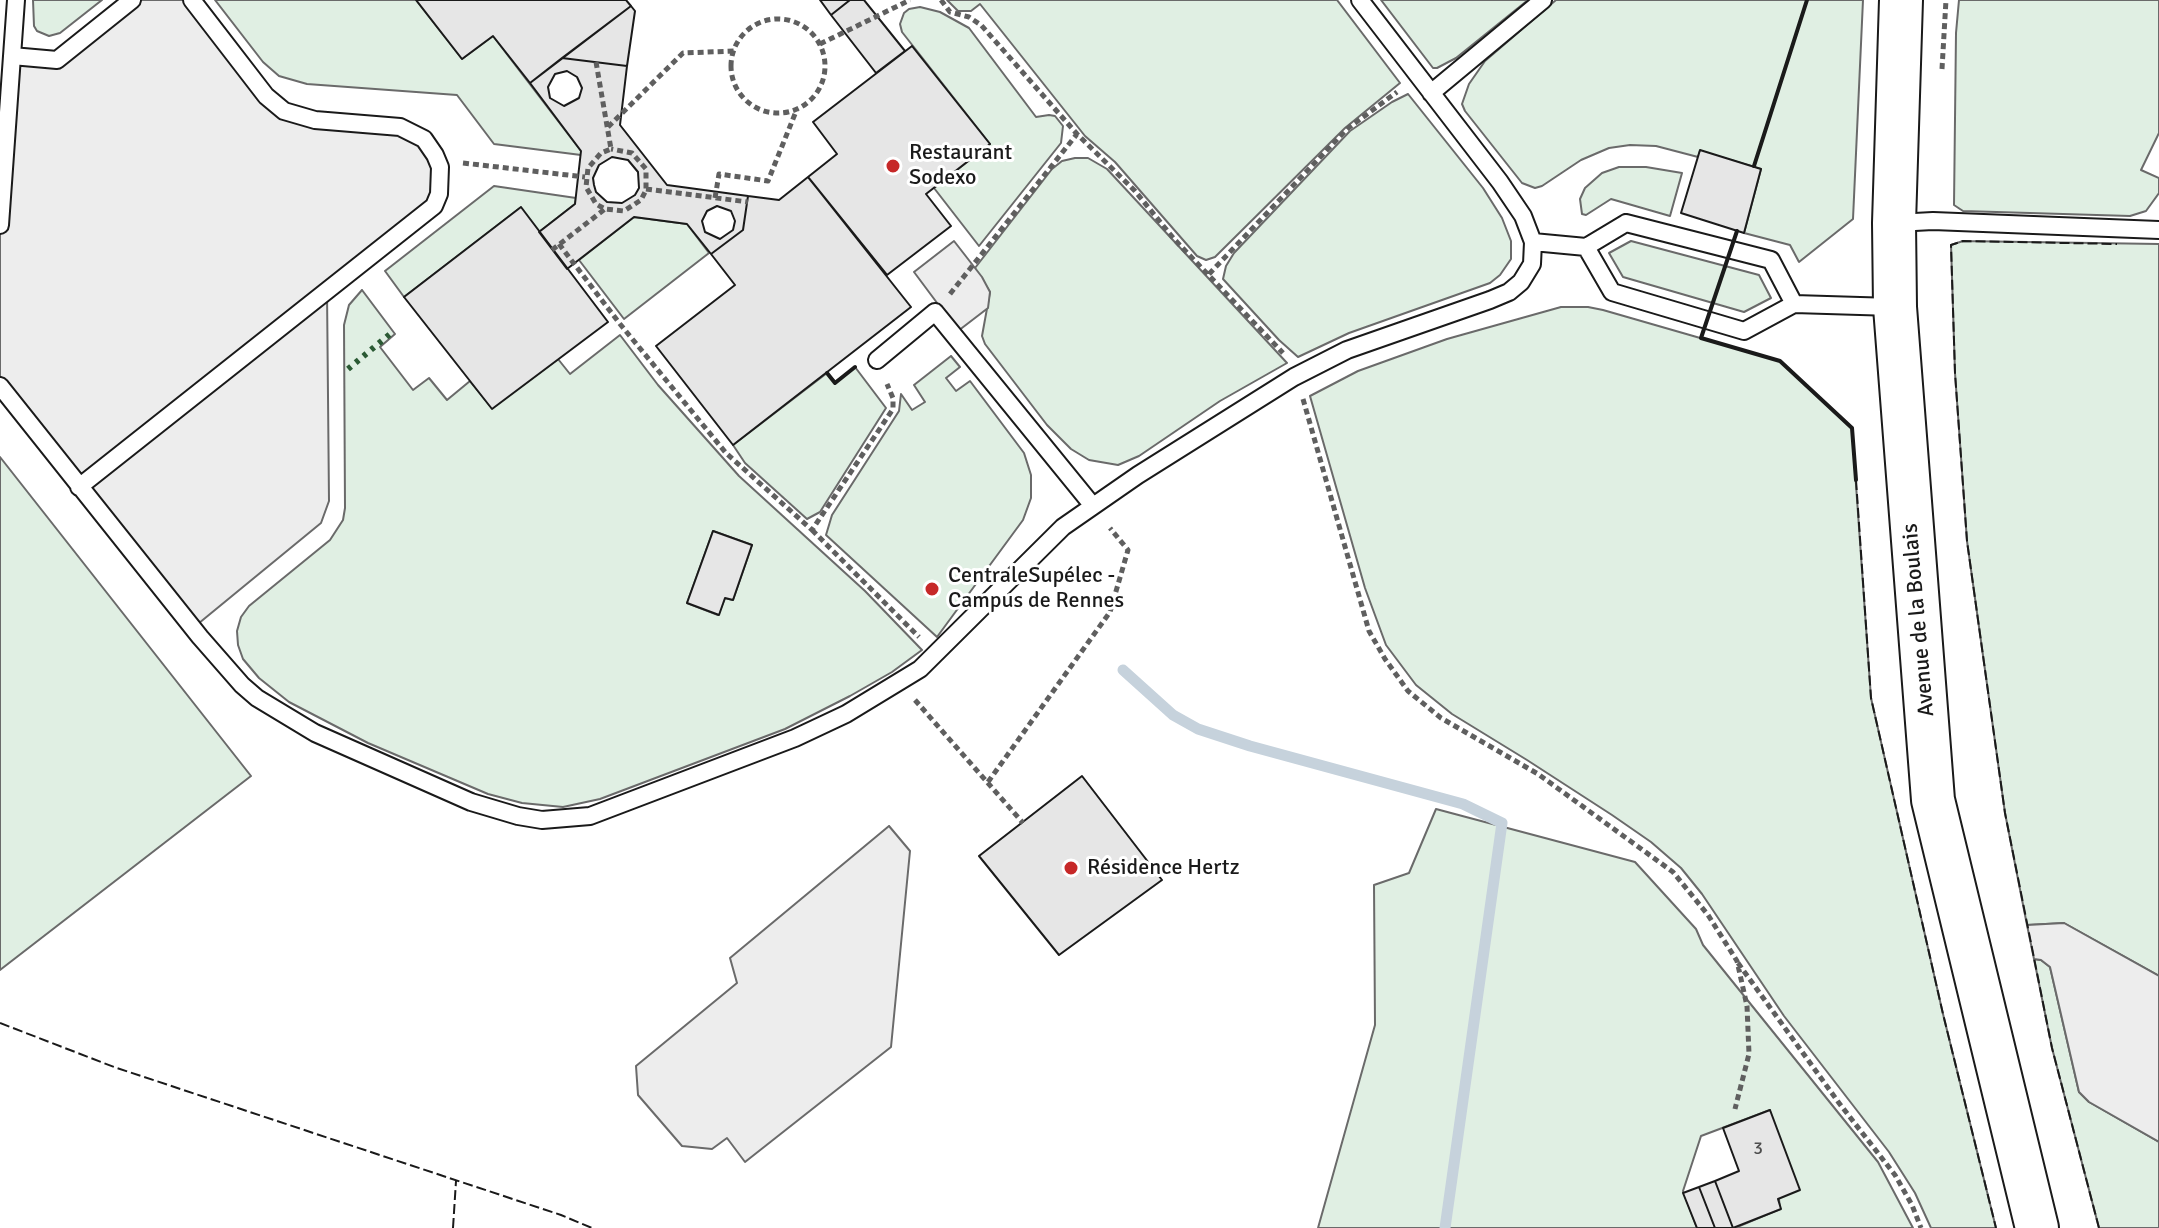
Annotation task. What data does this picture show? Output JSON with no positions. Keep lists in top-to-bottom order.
{
  "streets": {
    "street": ["Avenue de la Boulais"]
  },
  "places": ["Restaurant Sodexo", "CentraleSupélec - Campus de Rennes", "Résidence Hertz"],
  "house_numbers": ["3"]
}
